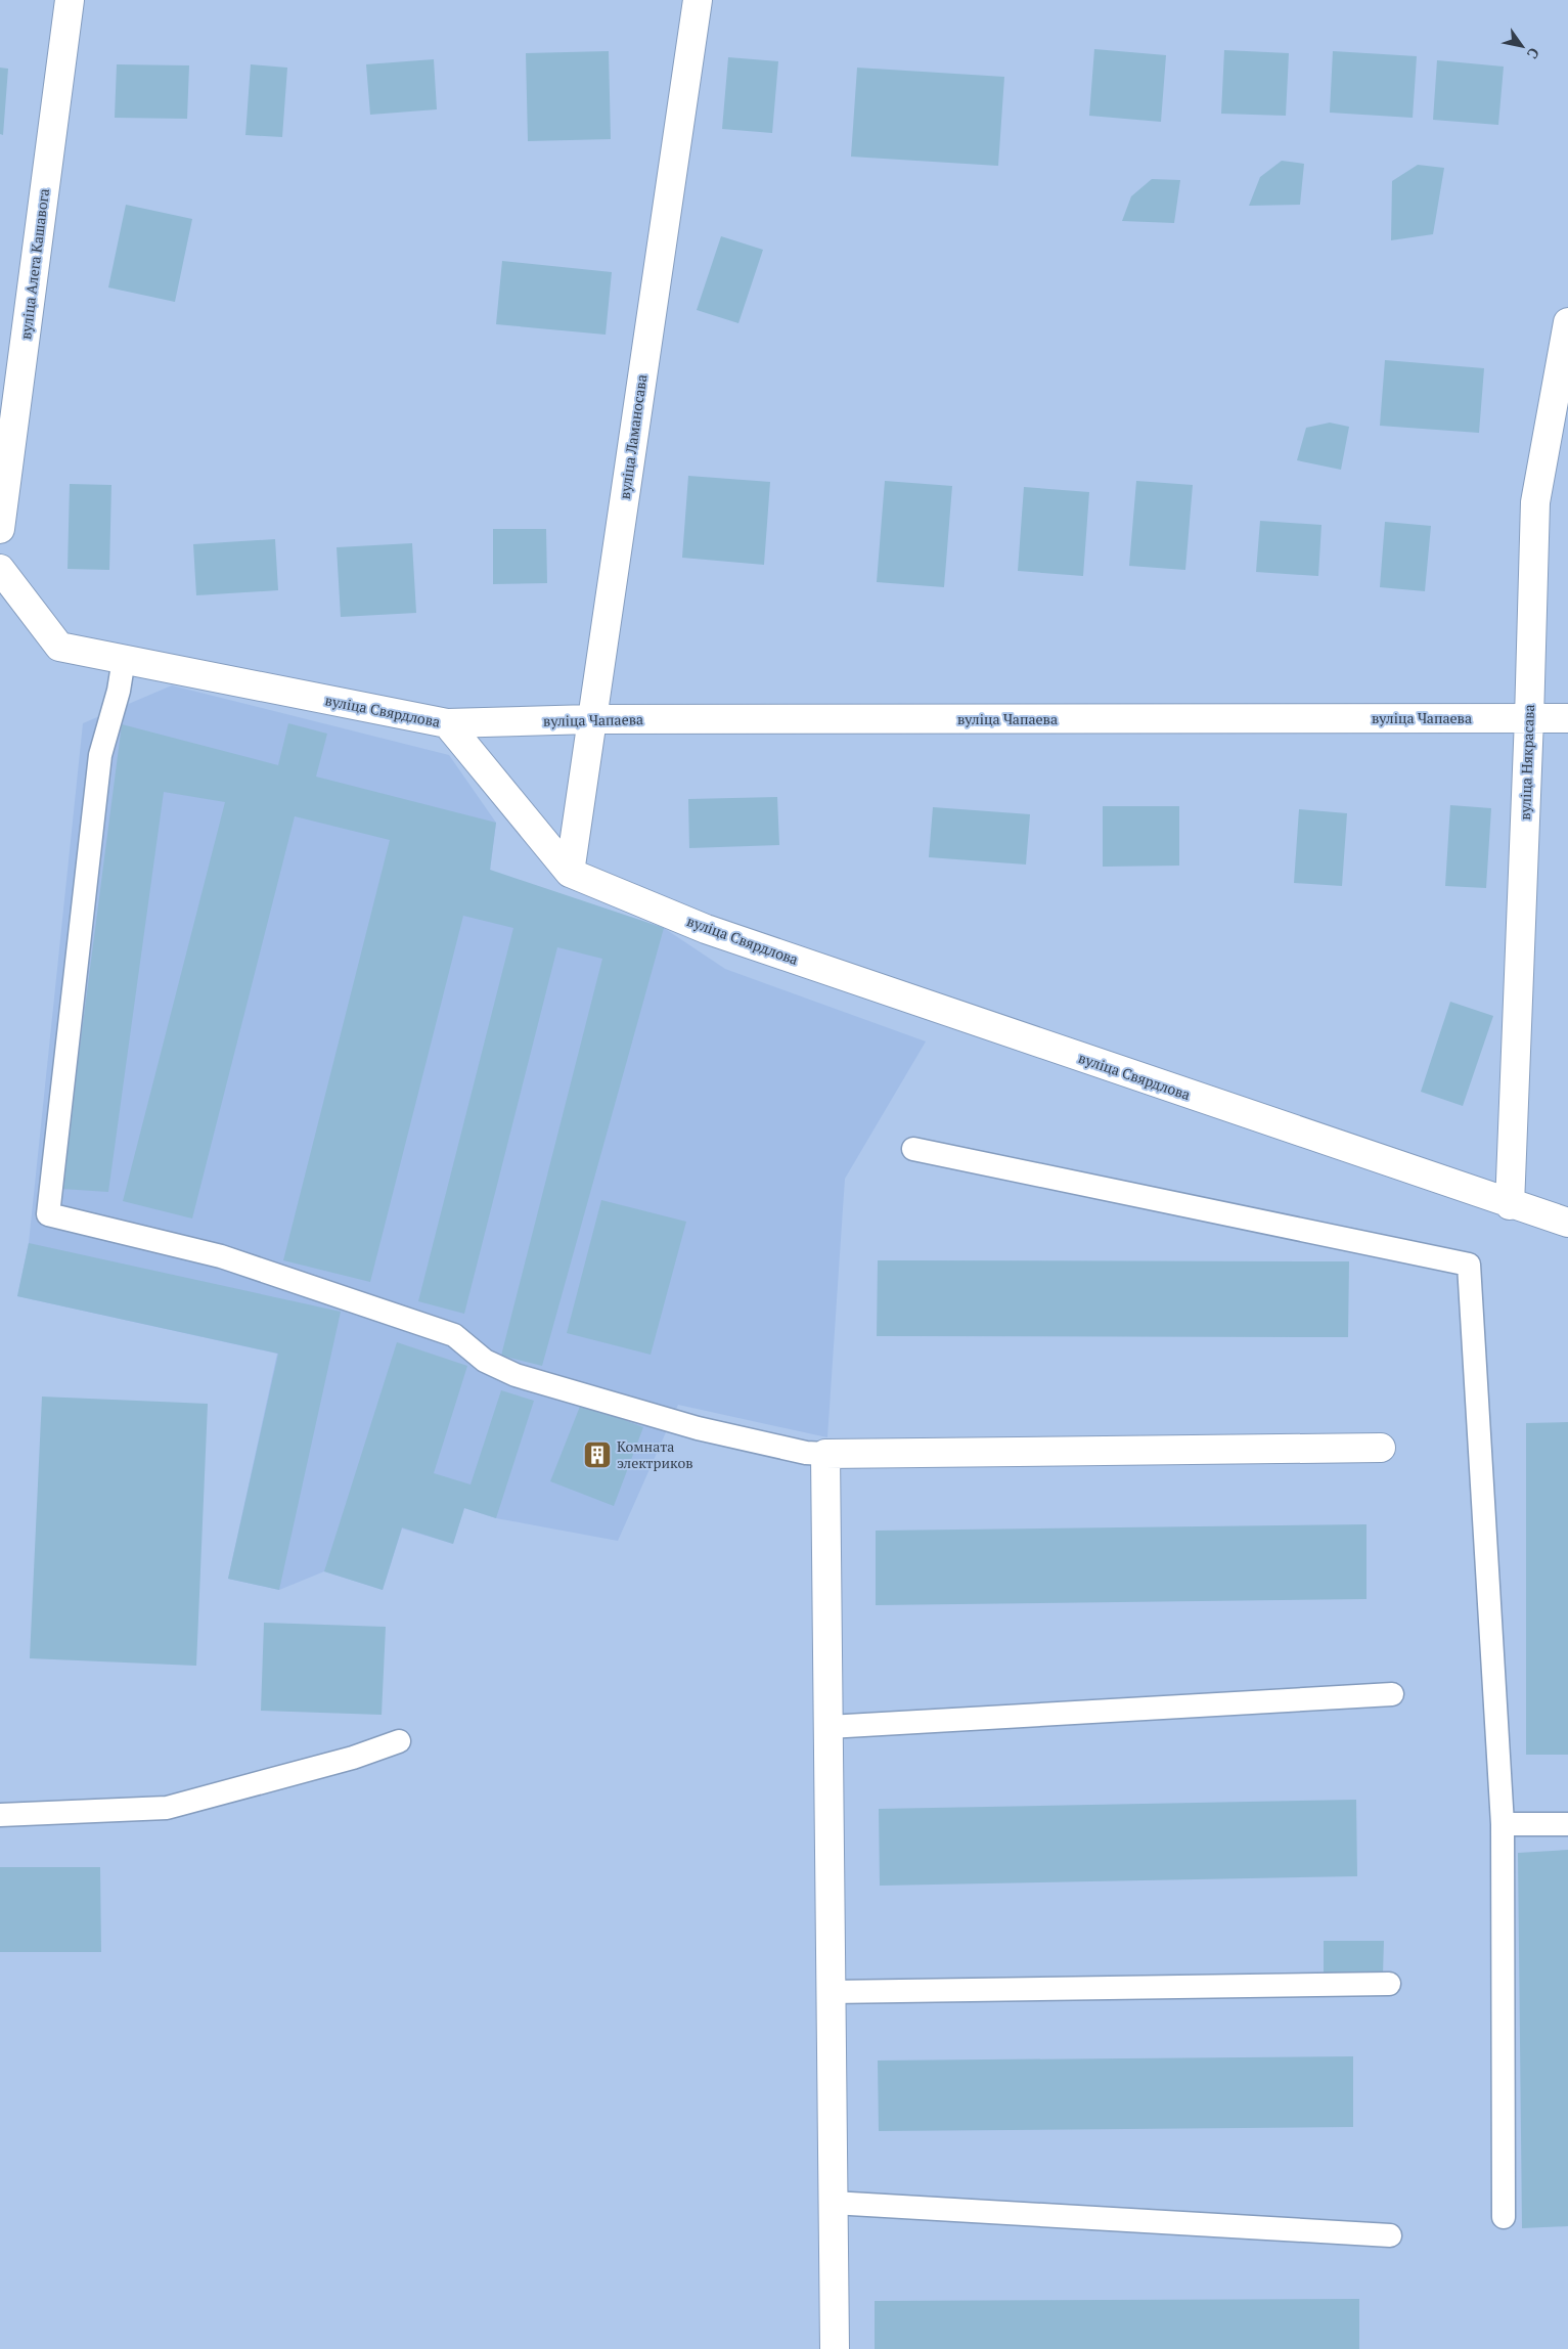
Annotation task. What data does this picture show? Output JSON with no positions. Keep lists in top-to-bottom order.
{
  "streets": {
    "street": [
      "вуліца Алега Кашавога",
      "вуліца Ламаносава",
      "вуліца Свярдлова",
      "вуліца Чапаева",
      "вуліца Някрасава"
    ]
  },
  "crossings": [
    ["вуліца Ламаносава", "вуліца Свярдлова"],
    ["вуліца Ламаносава", "вуліца Чапаева"],
    ["вуліца Свярдлова", "вуліца Чапаева"],
    ["вуліца Свярдлова", "вуліца Някрасава"],
    ["вуліца Чапаева", "вуліца Някрасава"]
  ],
  "places": {
    "building": ["Комната электриков"]
  },
  "north": "bottom right"
}
